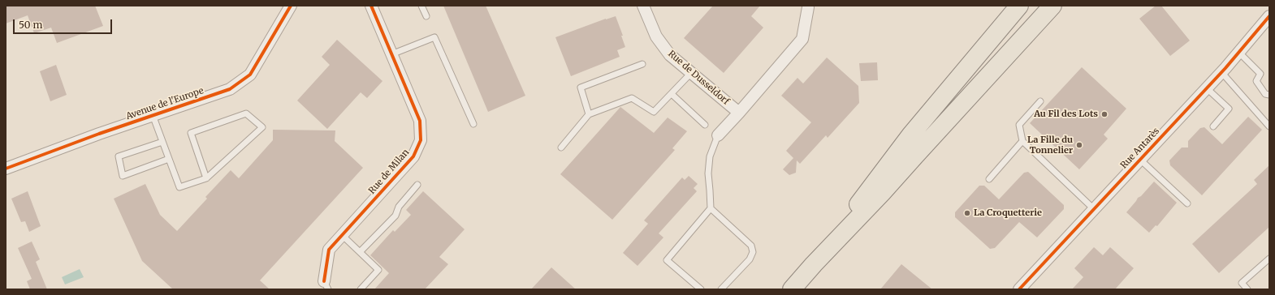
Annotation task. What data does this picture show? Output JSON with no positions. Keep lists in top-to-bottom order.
{
  "streets": {
    "street": [
      "Rue de Dusseldorf",
      "Avenue de l'Europe",
      "Rue Antarès",
      "Rue de Milan"
    ]
  },
  "places": ["Au Fil des Lots", "La Fille du Tonnelier", "La Croquetterie"],
  "scale_bar": "50 m"
}
